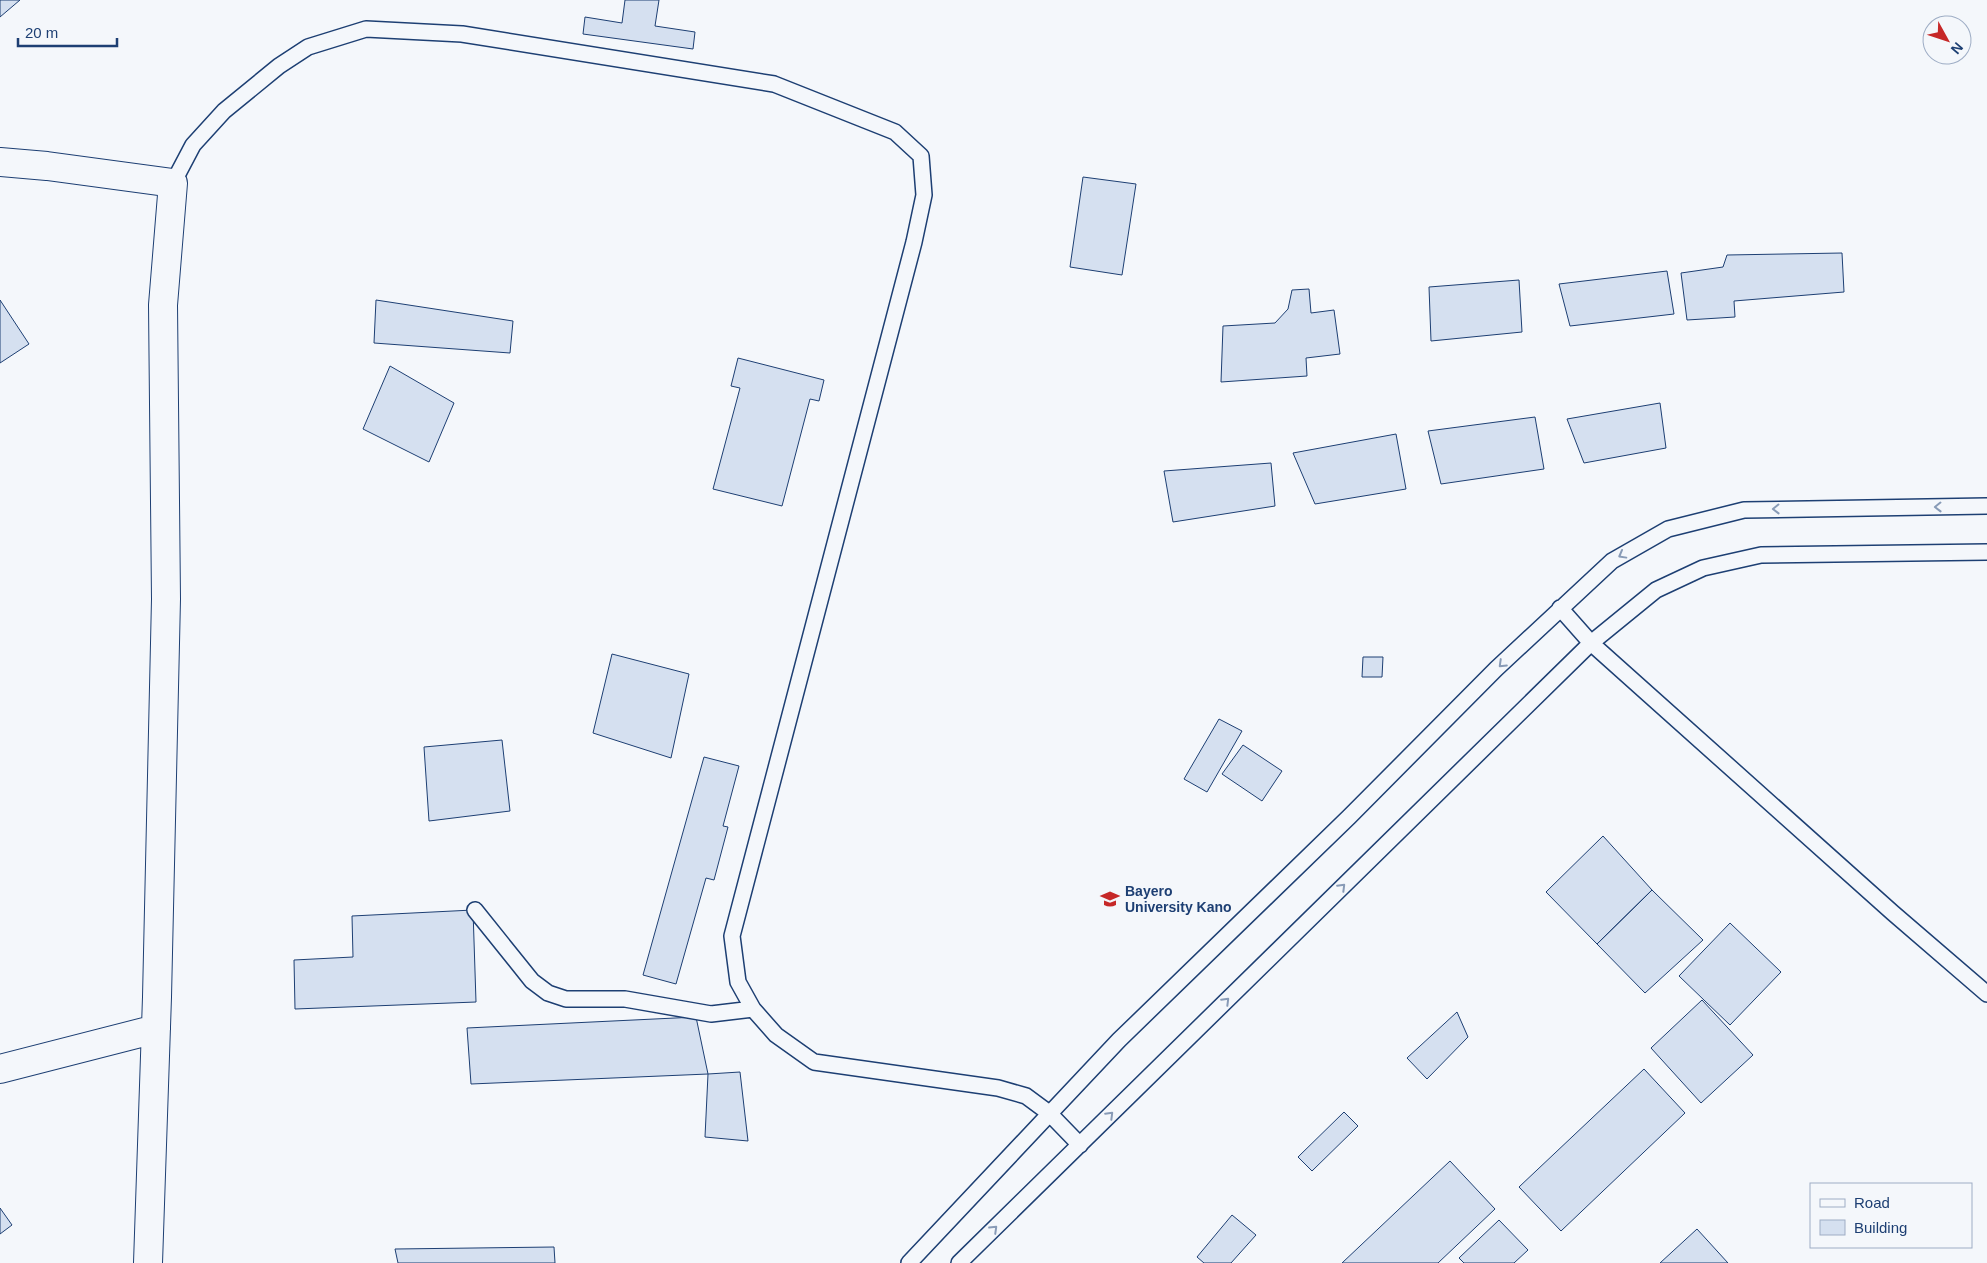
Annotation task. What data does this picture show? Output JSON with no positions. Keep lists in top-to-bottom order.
{
  "places": {
    "school or university": ["Bayero University Kano"]
  },
  "legend": ["Road", "Building"],
  "scale_bar": "20 m",
  "north": "bottom right"
}
